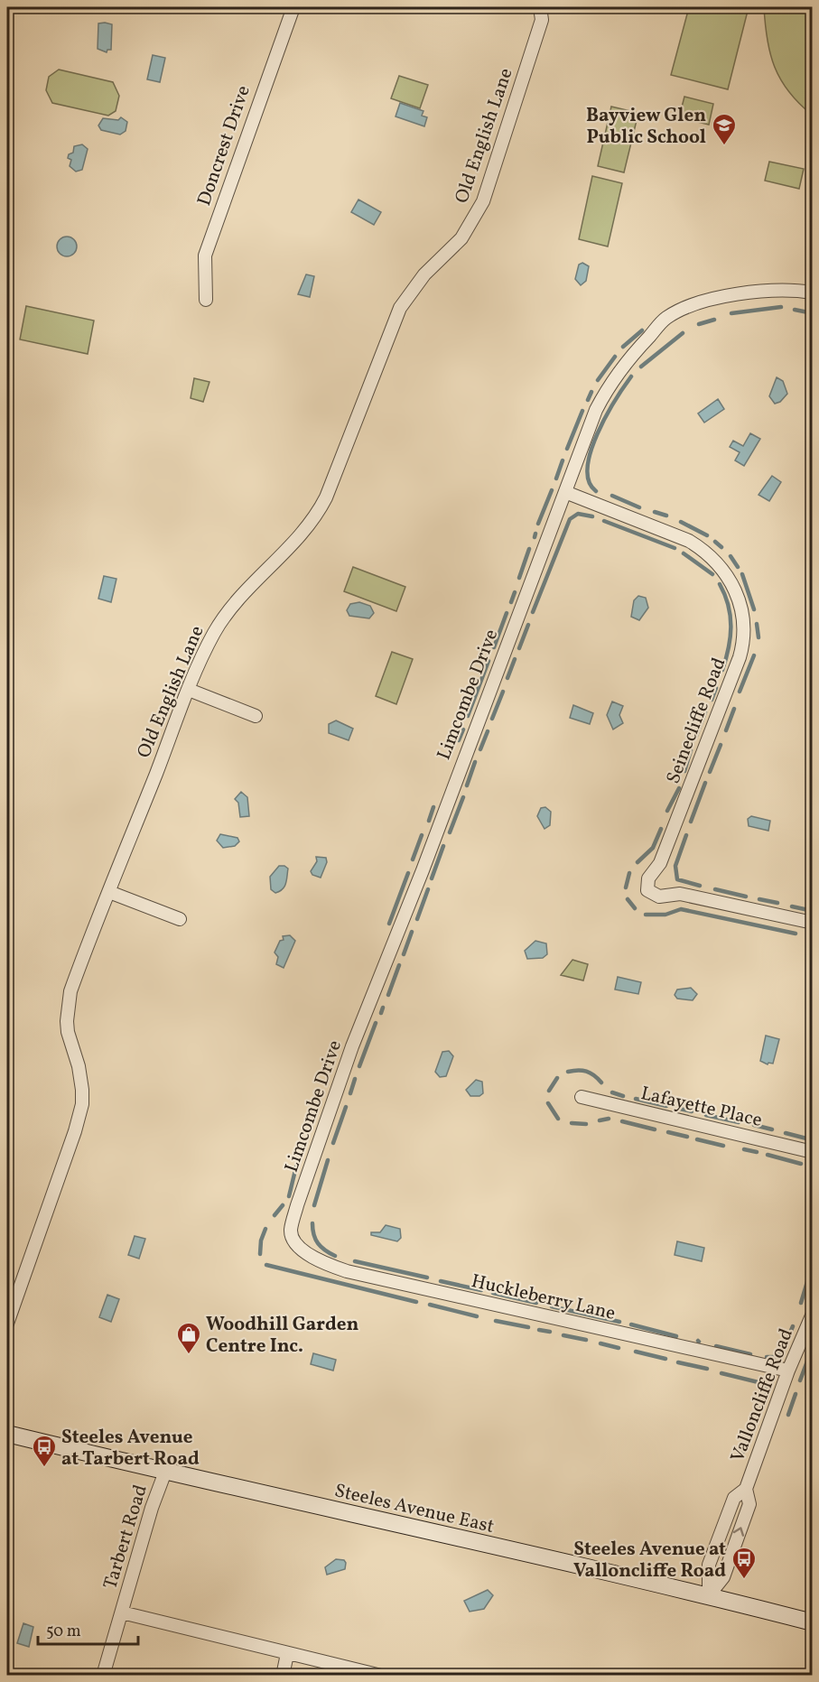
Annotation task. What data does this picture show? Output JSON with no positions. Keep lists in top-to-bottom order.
{
  "streets": {
    "main road": ["Steeles Avenue East"],
    "street": [
      "Old English Lane",
      "Doncrest Drive",
      "Limcombe Drive",
      "Seinecliffe Road",
      "Lafayette Place",
      "Huckleberry Lane",
      "Valloncliffe Road",
      "Tarbert Road"
    ]
  },
  "crossings": [
    ["Limcombe Drive", "Seinecliffe Road"],
    ["Limcombe Drive", "Huckleberry Lane"],
    ["Huckleberry Lane", "Valloncliffe Road"],
    ["Valloncliffe Road", "Steeles Avenue East"],
    ["Steeles Avenue East", "Tarbert Road"]
  ],
  "places": {
    "school or university": ["Bayview Glen Public School"],
    "shop": ["Woodhill Garden Centre Inc."],
    "bus stop": ["Steeles Avenue at Tarbert Road", "Steeles Avenue at Valloncliffe Road"]
  },
  "scale_bar": "50 m"
}
